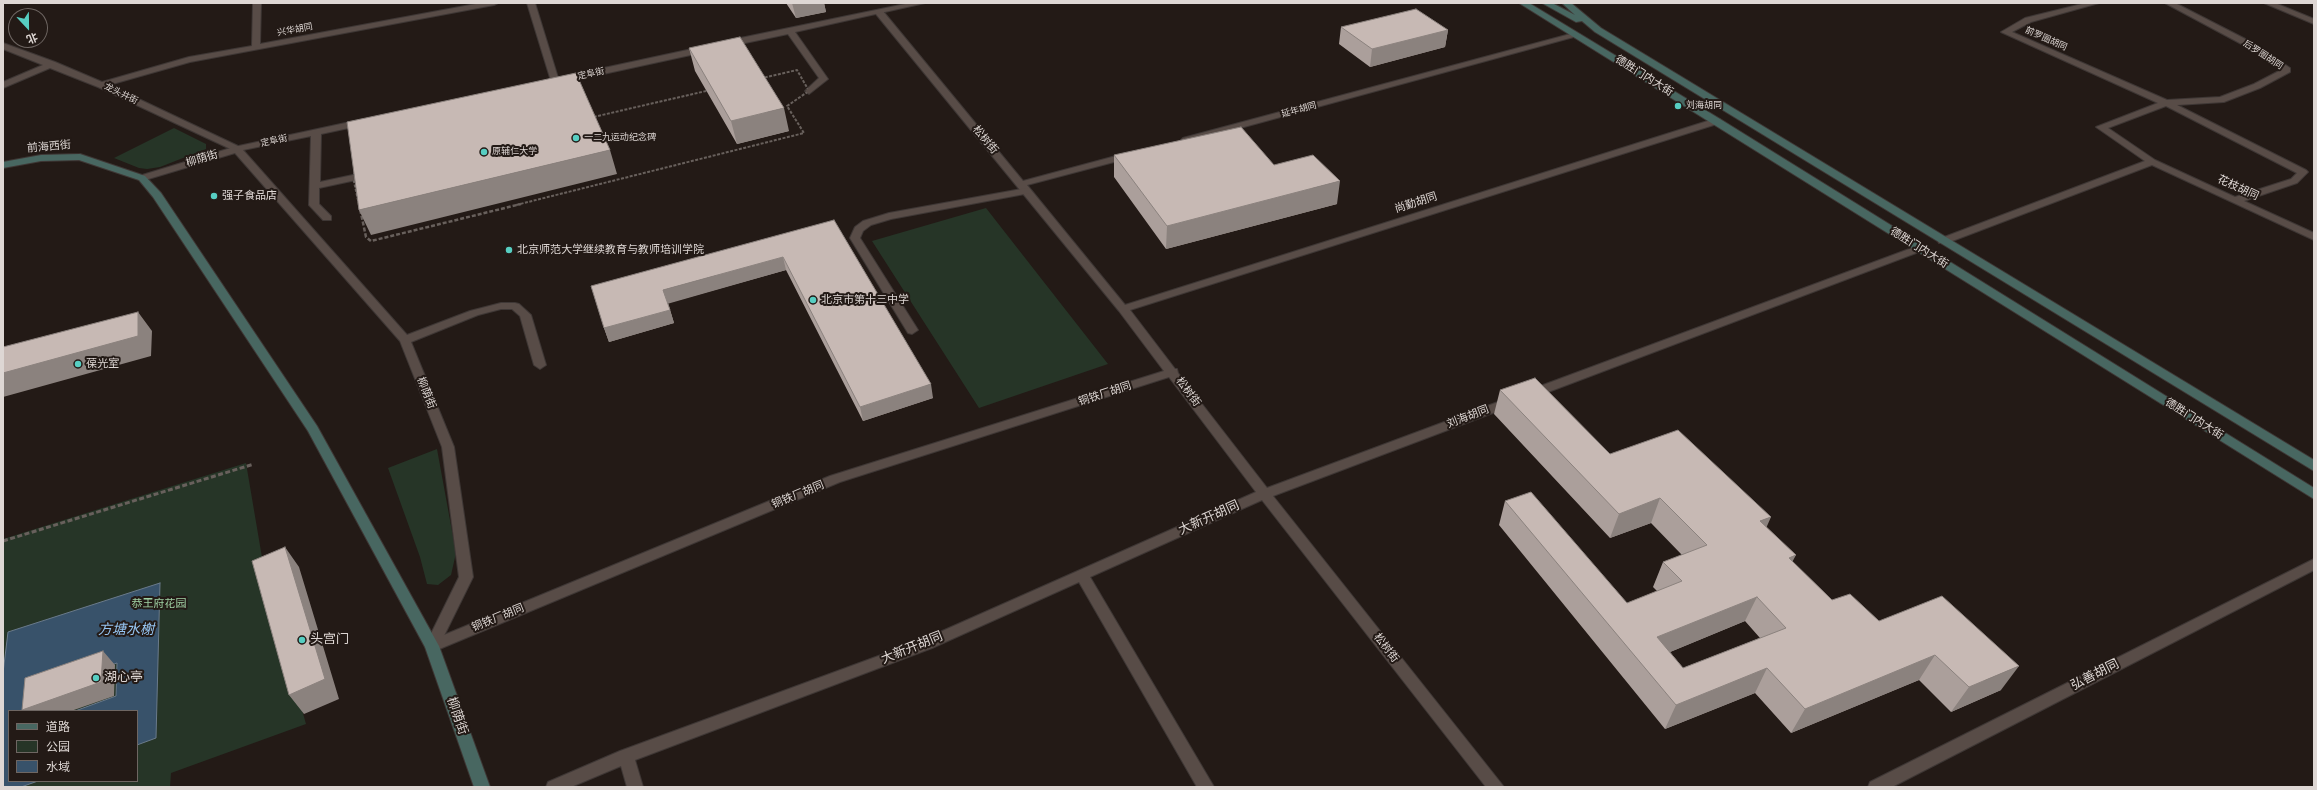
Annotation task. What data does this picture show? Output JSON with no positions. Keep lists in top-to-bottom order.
{
  "streets": {
    "main road": ["德胜门内大街", "前海西街", "柳荫街"],
    "street": [
      "兴华胡同",
      "前罗圈胡同",
      "后罗圈胡同",
      "定阜街",
      "龙头井街",
      "延年胡同",
      "松树街",
      "花枝胡同",
      "尚勤胡同",
      "铜铁厂胡同",
      "刘海胡同",
      "大新开胡同",
      "弘善胡同"
    ]
  },
  "crossings": [
    ["兴华胡同", "龙头井街"],
    ["前罗圈胡同", "后罗圈胡同"],
    ["前罗圈胡同", "花枝胡同"],
    ["后罗圈胡同", "花枝胡同"],
    ["定阜街", "龙头井街"],
    ["定阜街", "松树街"],
    ["定阜街", "柳荫街"],
    ["德胜门内大街", "延年胡同"],
    ["德胜门内大街", "尚勤胡同"],
    ["德胜门内大街", "刘海胡同"],
    ["龙头井街", "柳荫街"],
    ["松树街", "尚勤胡同"],
    ["松树街", "铜铁厂胡同"],
    ["松树街", "刘海胡同"],
    ["松树街", "大新开胡同"],
    ["前海西街", "柳荫街"],
    ["柳荫街", "铜铁厂胡同"],
    ["刘海胡同", "大新开胡同"]
  ],
  "water": ["方塘水榭"],
  "parks": ["恭王府花园"],
  "places": [
    "刘海胡同",
    "一二九运动纪念碑",
    "原辅仁大学",
    "强子食品店",
    "北京师范大学继续教育与教师培训学院",
    "北京市第十三中学",
    "葆光室",
    "头宫门",
    "湖心亭"
  ],
  "legend": ["道路", "公园", "水域"],
  "north": "bottom"
}
